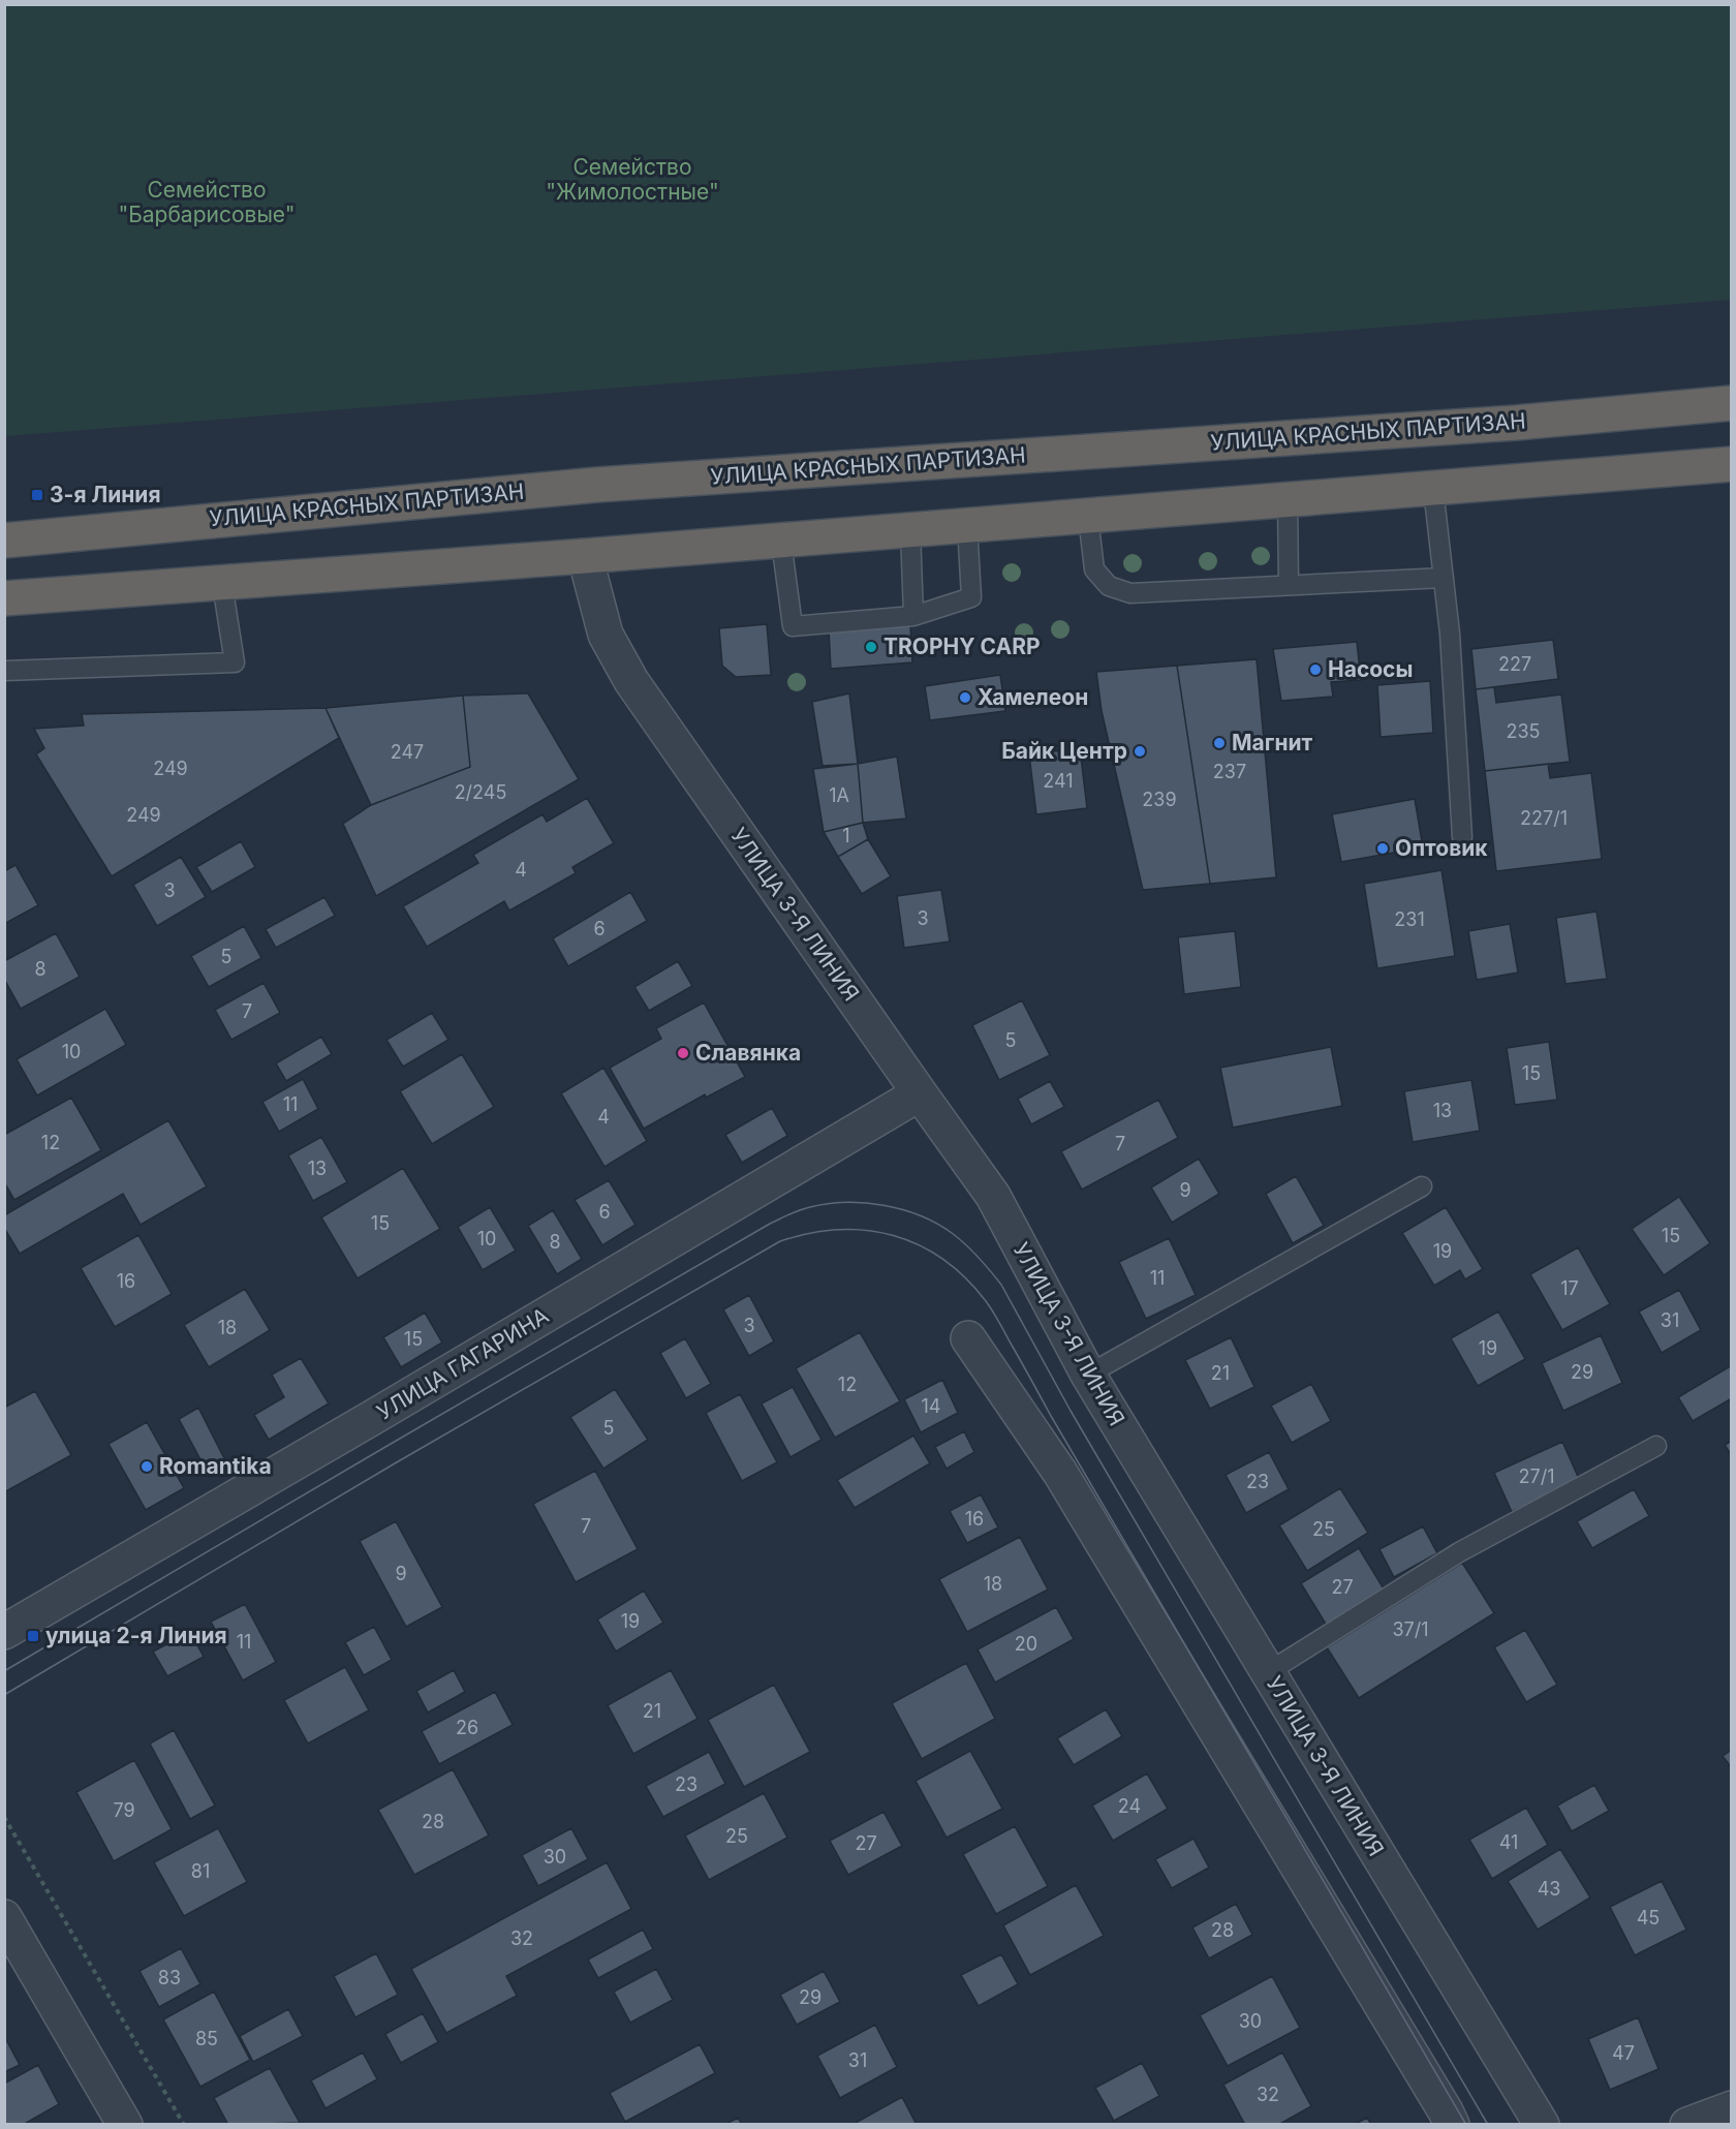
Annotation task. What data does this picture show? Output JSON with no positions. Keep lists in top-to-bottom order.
{
  "streets": {
    "highway": ["УЛИЦА КРАСНЫХ ПАРТИЗАН"],
    "street": ["УЛИЦА 3-Я ЛИНИЯ", "УЛИЦА ГАГАРИНА"]
  },
  "crossings": [
    ["УЛИЦА 3-Я ЛИНИЯ", "УЛИЦА ГАГАРИНА"]
  ],
  "parks": ["Семейство \"Жимолостные\"", "Семейство \"Барбарисовые\""],
  "places": {
    "transit": ["3-я Линия", "улица 2-я Линия"],
    "other": [
      "TROPHY CARP",
      "Насосы",
      "Хамелеон",
      "Магнит",
      "Байк Центр",
      "Оптовик",
      "Славянка",
      "Romantika"
    ]
  },
  "house_numbers": [
    "227",
    "235",
    "247",
    "249",
    "237",
    "241",
    "2/245",
    "1А",
    "239",
    "249",
    "227/1",
    "1",
    "4",
    "3",
    "3",
    "231",
    "6",
    "5",
    "8",
    "7",
    "5",
    "10",
    "15",
    "11",
    "13",
    "4",
    "12",
    "7",
    "13",
    "9",
    "6",
    "15",
    "15",
    "10",
    "8",
    "19",
    "11",
    "16",
    "17",
    "31",
    "3",
    "18",
    "15",
    "19",
    "29",
    "21",
    "12",
    "14",
    "5",
    "27/1",
    "23",
    "16",
    "7",
    "25",
    "9",
    "18",
    "27",
    "19",
    "37/1",
    "11",
    "20",
    "21",
    "26",
    "23",
    "24",
    "79",
    "28",
    "25",
    "41",
    "27",
    "30",
    "81",
    "43",
    "45",
    "28",
    "32",
    "83",
    "29",
    "30",
    "85",
    "47",
    "31",
    "32"
  ]
}
